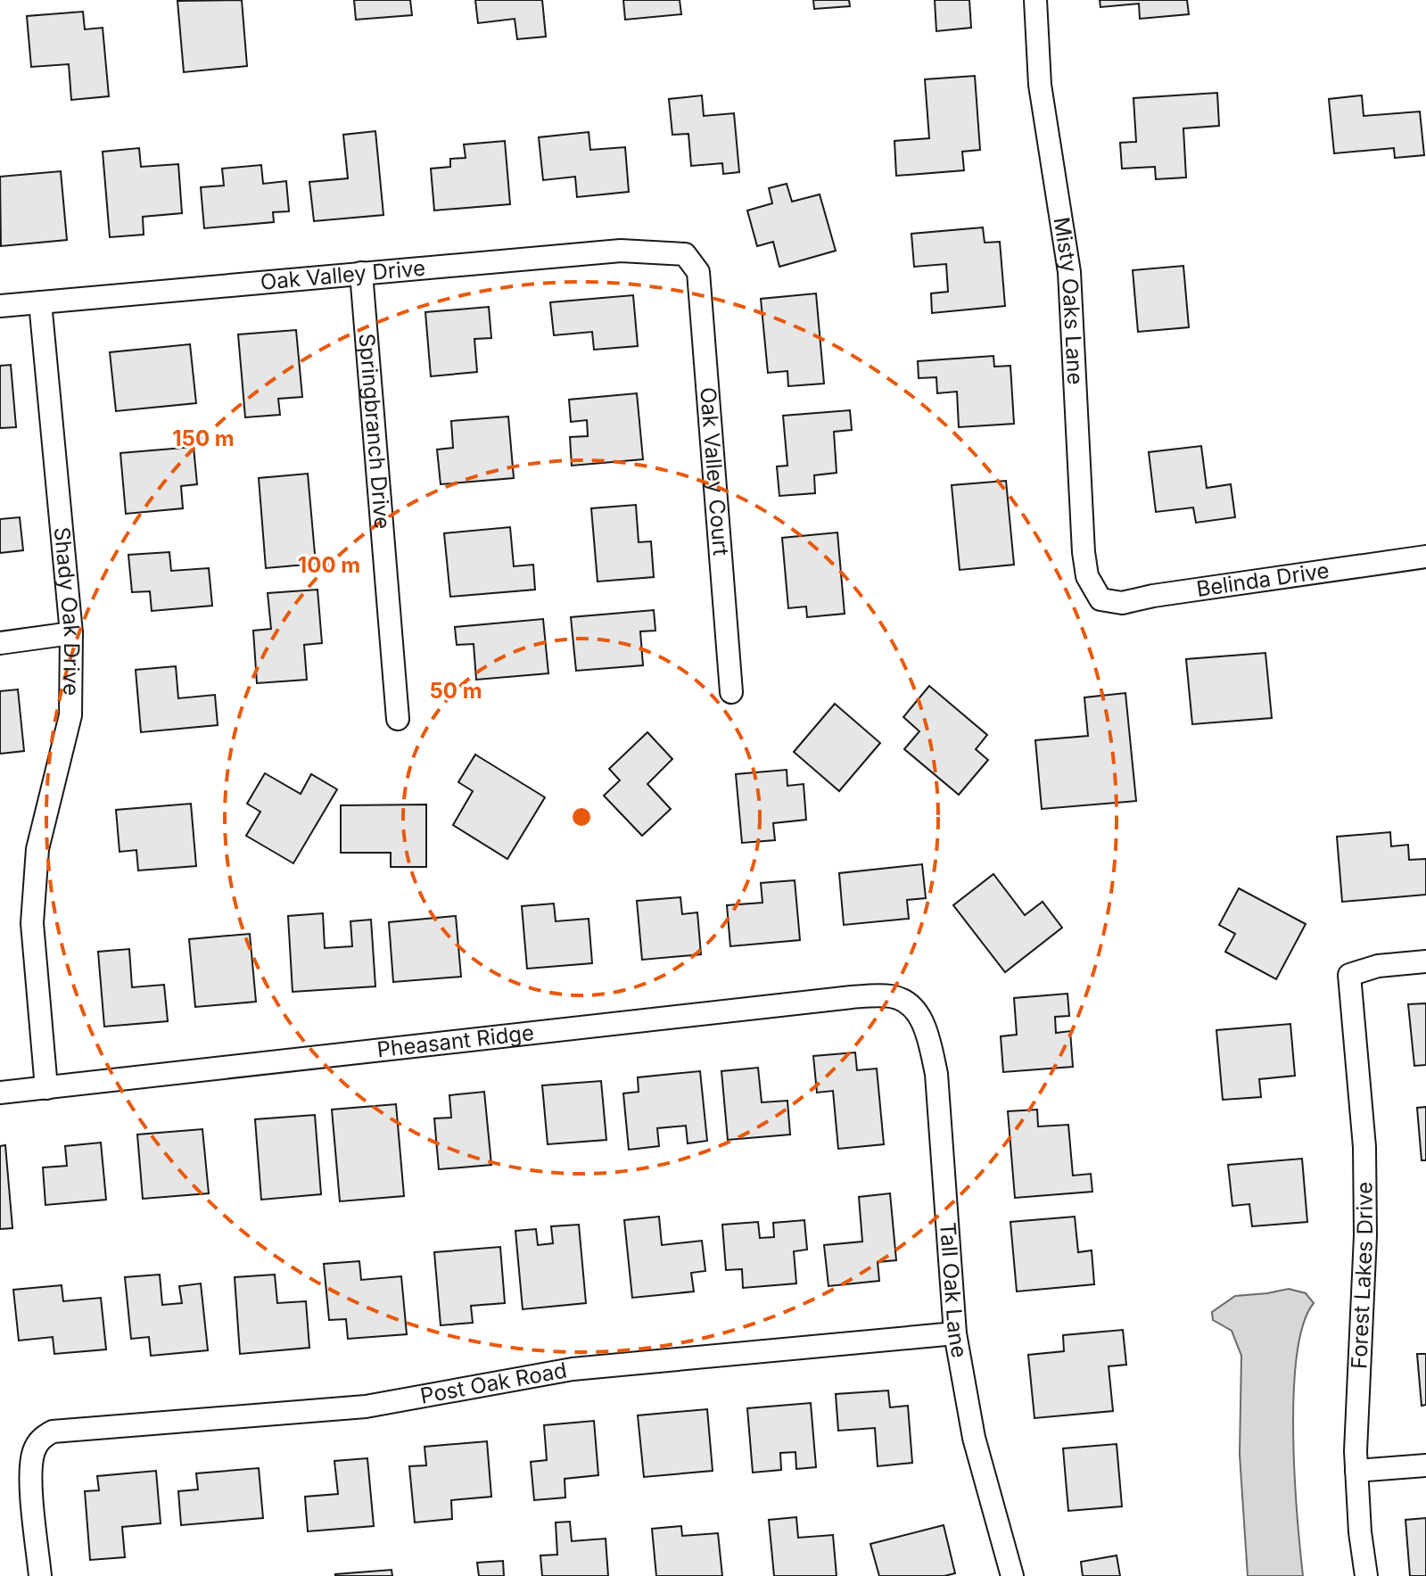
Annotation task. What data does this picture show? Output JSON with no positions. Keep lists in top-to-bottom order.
{
  "streets": {
    "street": [
      "Oak Valley Drive",
      "Misty Oaks Lane",
      "Springbranch Drive",
      "Oak Valley Court",
      "Belinda Drive",
      "Shady Oak Drive",
      "Pheasant Ridge",
      "Forest Lakes Drive",
      "Tall Oak Lane",
      "Post Oak Road"
    ]
  },
  "crossings": [
    ["Oak Valley Drive", "Springbranch Drive"],
    ["Oak Valley Drive", "Oak Valley Court"],
    ["Oak Valley Drive", "Shady Oak Drive"],
    ["Misty Oaks Lane", "Belinda Drive"],
    ["Shady Oak Drive", "Pheasant Ridge"],
    ["Pheasant Ridge", "Tall Oak Lane"],
    ["Tall Oak Lane", "Post Oak Road"]
  ],
  "rings": ["150 m", "100 m", "50 m"]
}
